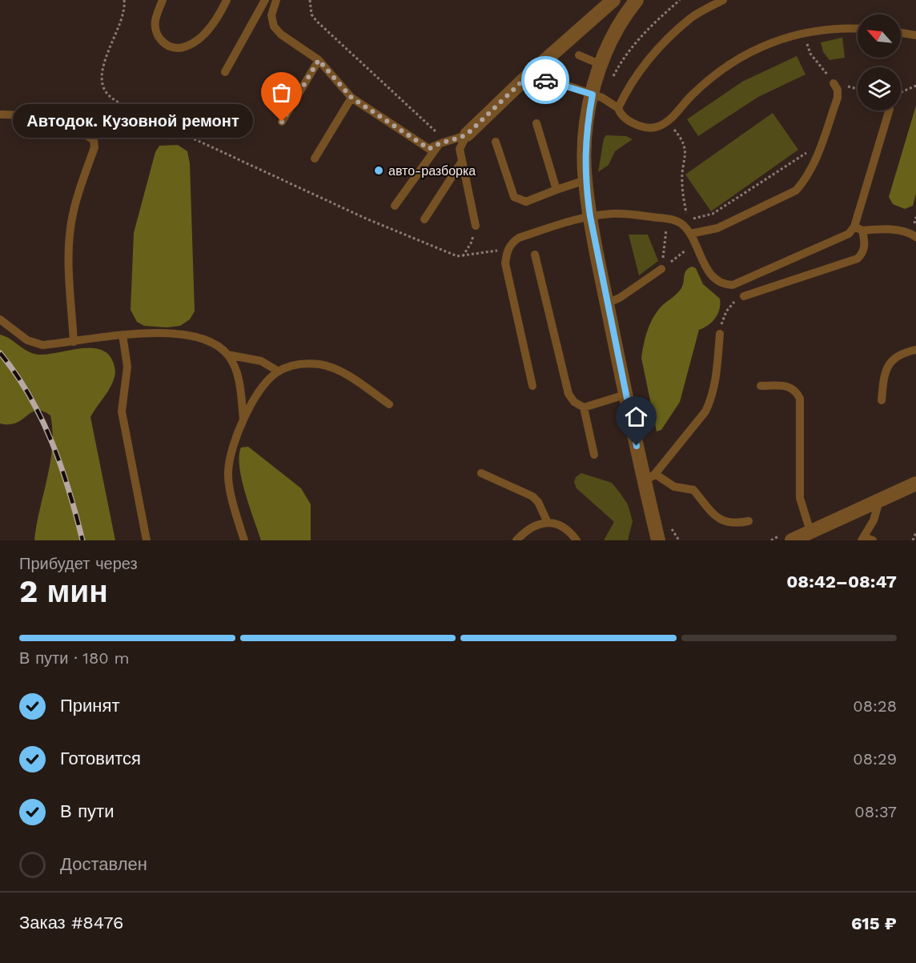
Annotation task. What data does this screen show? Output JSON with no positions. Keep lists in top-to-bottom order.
{
  "places": ["Автодок. Кузовной ремонт", "авто-разборка"],
  "north": "top left",
  "page": {
    "bubble": "Автодок. Кузовной ремонт",
    "heading": ["2 мин", "Прибудет через", "08:42–08:47"],
    "panel": ["Заказ #8476", "615 ₽"],
    "bar": "В пути · 180 m",
    "list": [
      ["Принят", "08:28"],
      ["Готовится", "08:29"],
      ["В пути", "08:37"],
      "Доставлен"
    ]
  }
}
